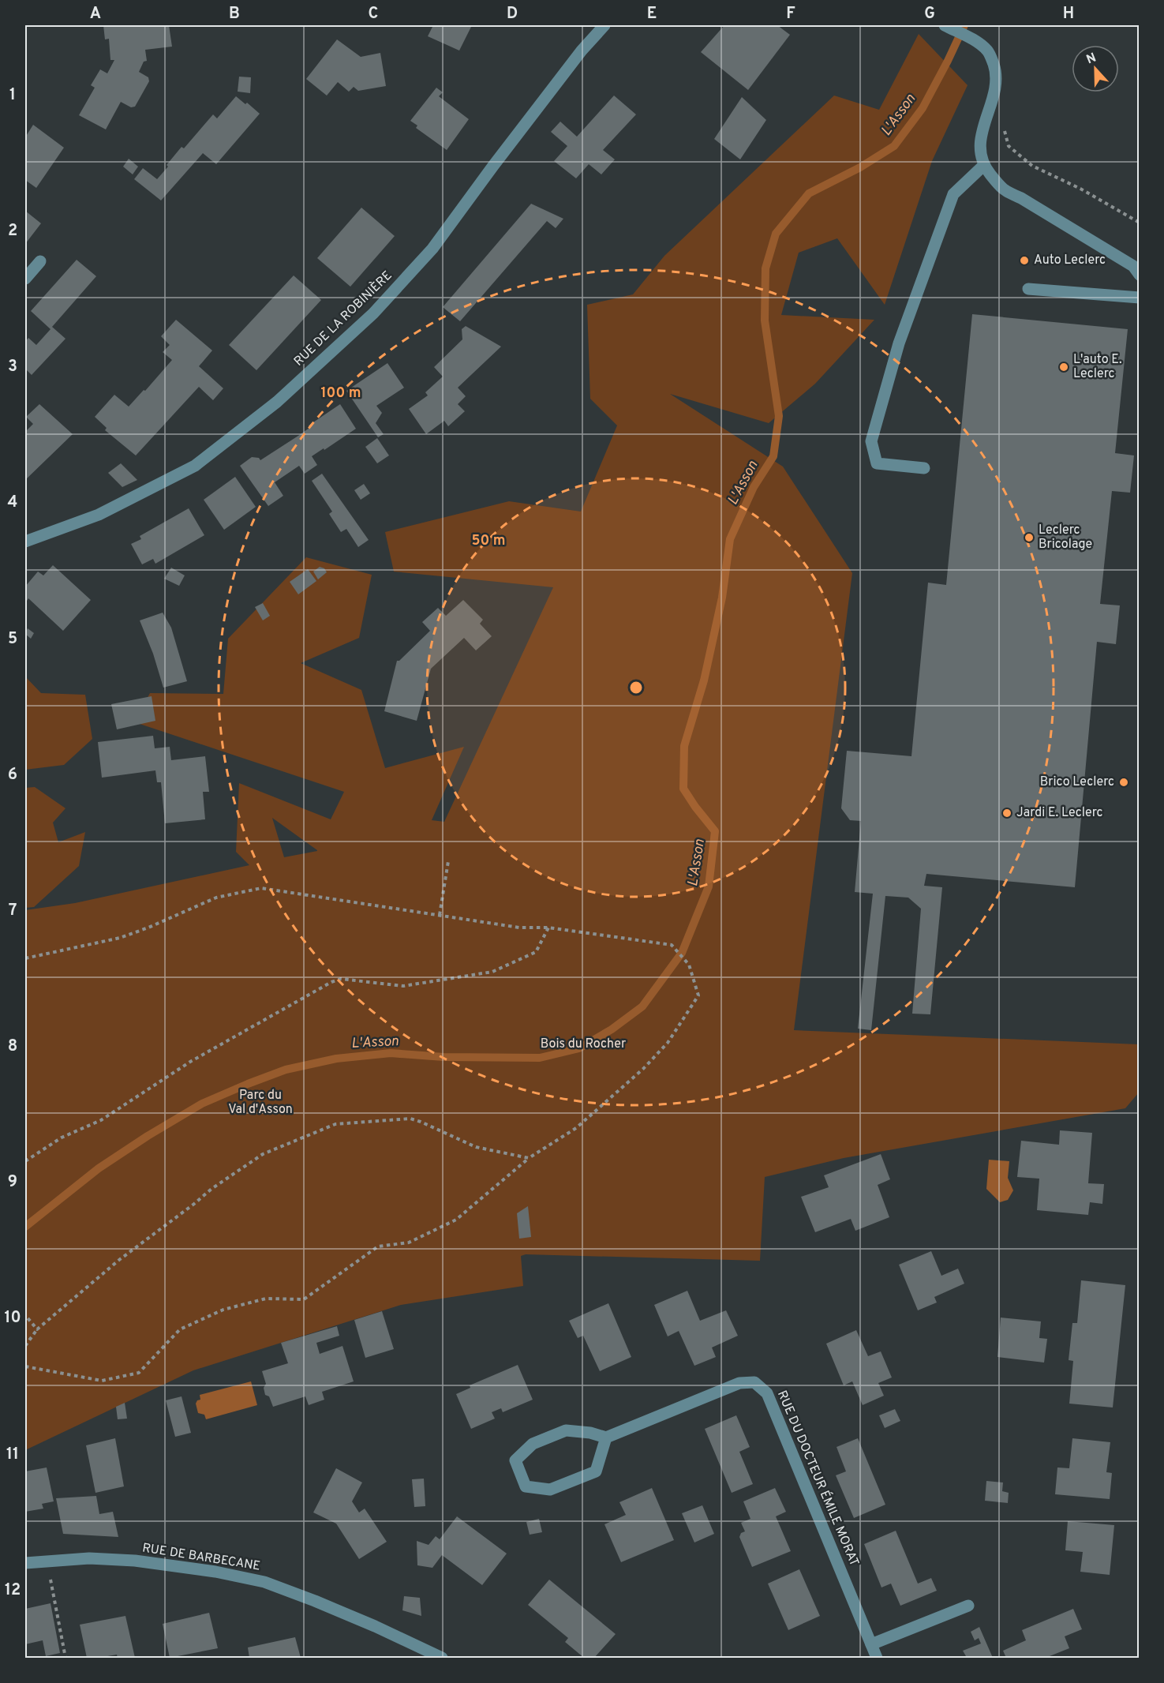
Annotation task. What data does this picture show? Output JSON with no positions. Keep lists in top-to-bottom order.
{
  "streets": {
    "street": ["RUE DE LA ROBINIÈRE", "RUE DU DOCTEUR ÉMILE MORAT", "RUE DE BARBECANE"]
  },
  "water": ["L'Asson"],
  "parks": ["Bois du Rocher", "Parc du Val d'Asson"],
  "places": [
    "Auto Leclerc",
    "L'auto E. Leclerc",
    "Leclerc Bricolage",
    "Brico Leclerc",
    "Jardi E. Leclerc"
  ],
  "north": "top",
  "grid": {
    "columns": [
      "A",
      "B",
      "C",
      "D",
      "E",
      "F",
      "G",
      "H"
    ],
    "rows": [
      "1",
      "2",
      "3",
      "4",
      "5",
      "6",
      "7",
      "8",
      "9",
      "10",
      "11",
      "12"
    ]
  },
  "rings": ["100 m", "50 m"]
}
